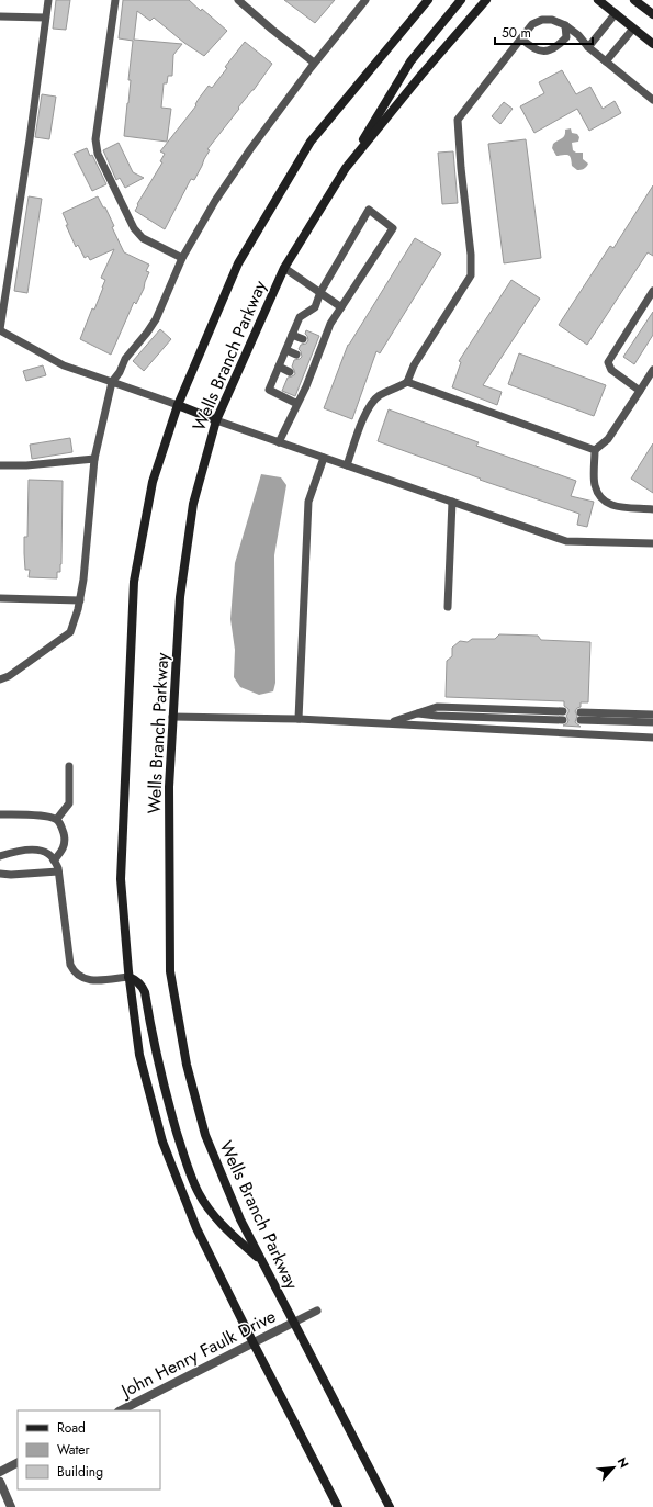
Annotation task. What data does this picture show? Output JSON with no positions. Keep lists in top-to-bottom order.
{
  "streets": {
    "main road": ["Wells Branch Parkway"],
    "street": ["John Henry Faulk Drive"]
  },
  "crossings": [
    ["Wells Branch Parkway", "John Henry Faulk Drive"]
  ],
  "legend": ["Road", "Water", "Building"],
  "scale_bar": "50 m",
  "north": "top right"
}
